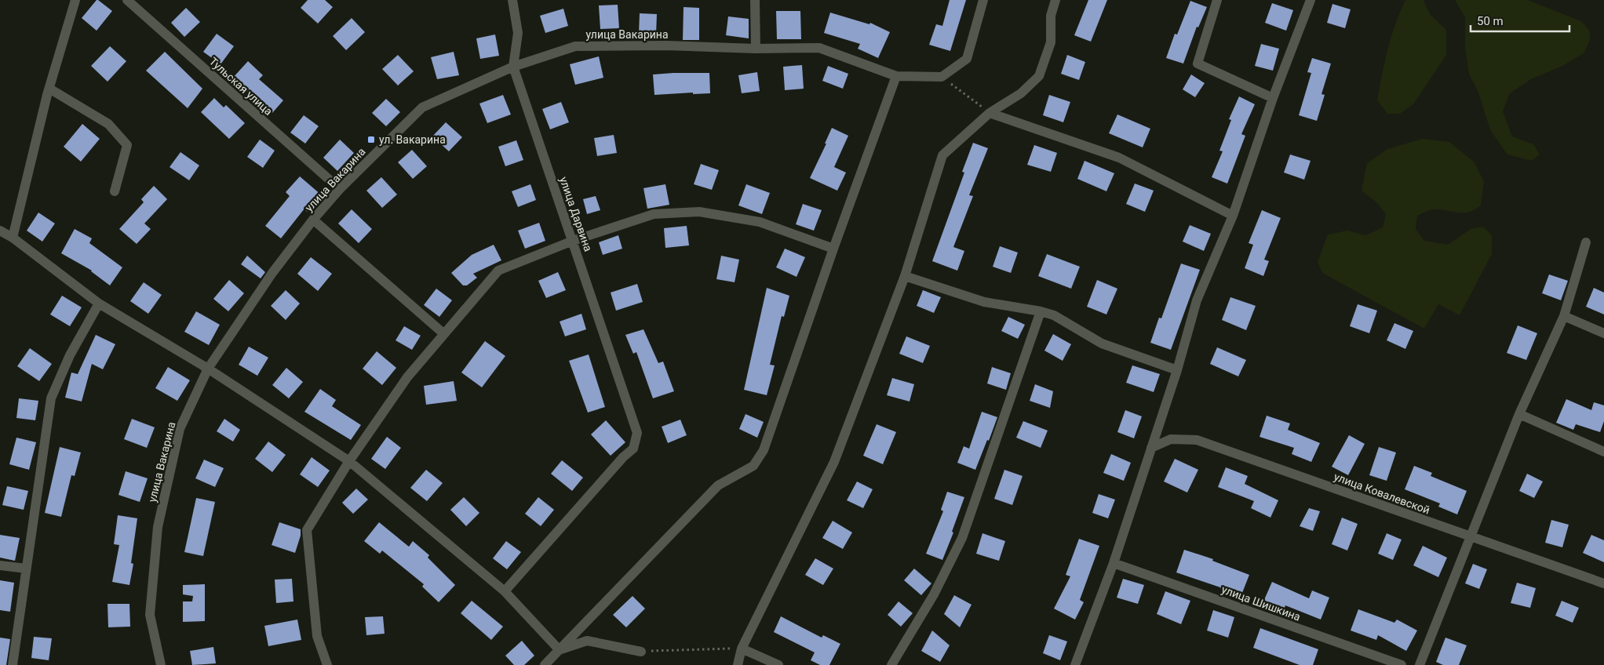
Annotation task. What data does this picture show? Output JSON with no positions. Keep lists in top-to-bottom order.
{
  "streets": {
    "street": [
      "улица Вакарина",
      "Тульская улица",
      "улица Дарвина",
      "улица Ковалевской",
      "улица Шишкина"
    ]
  },
  "crossings": [
    ["улица Вакарина", "Тульская улица"],
    ["улица Вакарина", "улица Дарвина"]
  ],
  "places": {
    "transit": ["ул. Вакарина"]
  },
  "scale_bar": "50 m"
}
